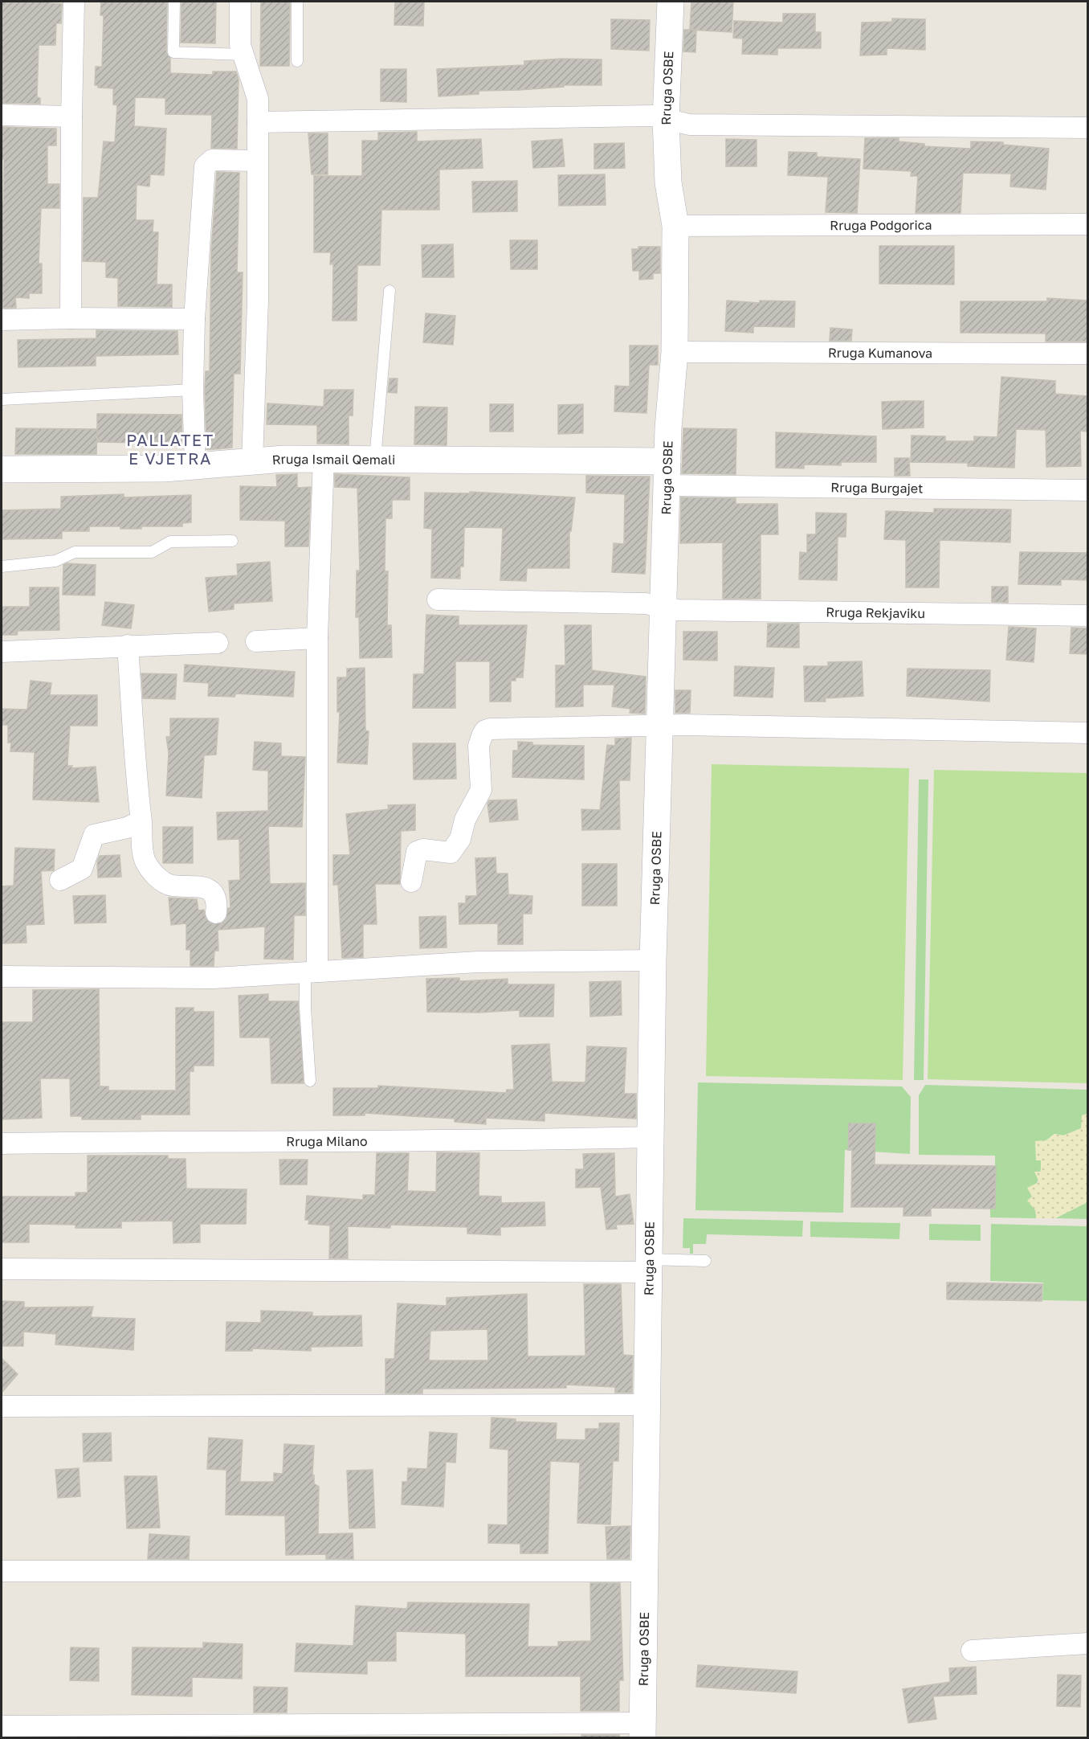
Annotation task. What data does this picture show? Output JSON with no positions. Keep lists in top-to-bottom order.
{
  "streets": {
    "street": [
      "Rruga OSBE",
      "Rruga Podgorica",
      "Rruga Kumanova",
      "Rruga Ismail Qemali",
      "Rruga Burgajet",
      "Rruga Rekjaviku",
      "Rruga Milano"
    ]
  },
  "crossings": [
    ["Rruga OSBE", "Rruga Podgorica"],
    ["Rruga OSBE", "Rruga Kumanova"],
    ["Rruga OSBE", "Rruga Ismail Qemali"],
    ["Rruga OSBE", "Rruga Burgajet"],
    ["Rruga OSBE", "Rruga Rekjaviku"],
    ["Rruga OSBE", "Rruga Milano"],
    ["Rruga Ismail Qemali", "Rruga Burgajet"]
  ],
  "districts": ["PALLATET E VJETRA"]
}
